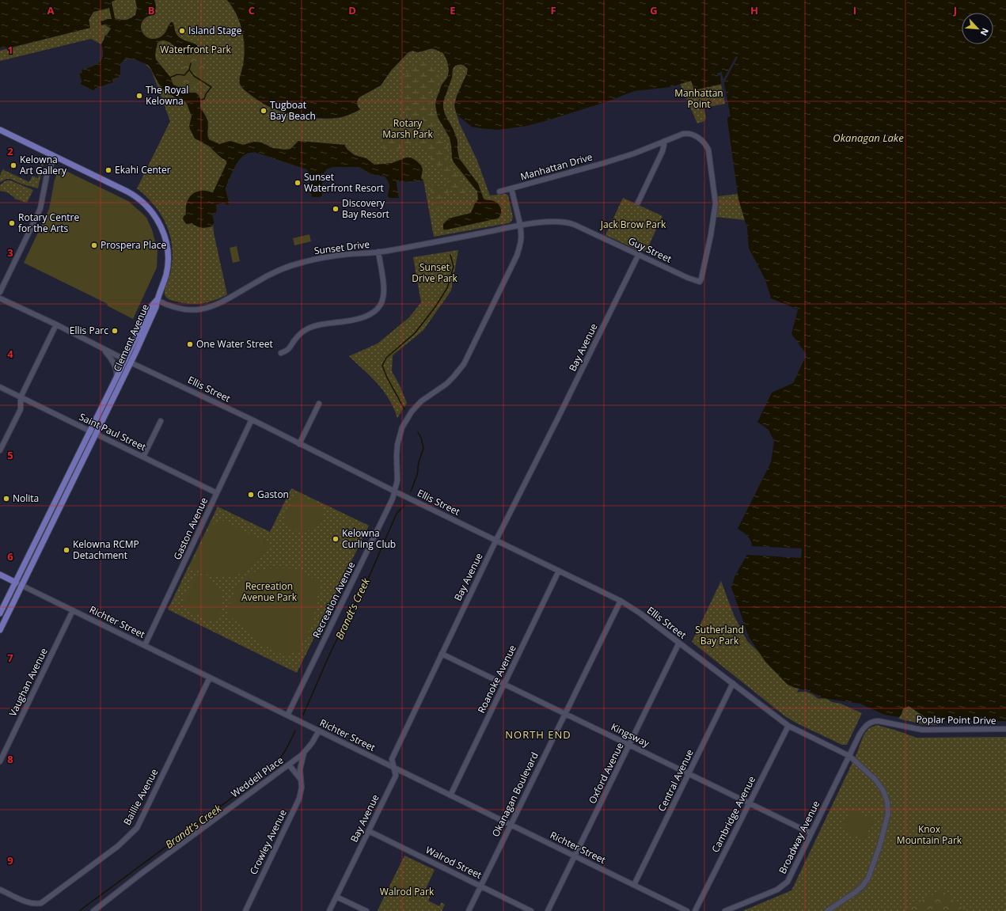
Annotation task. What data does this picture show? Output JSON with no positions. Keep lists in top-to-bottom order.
{
  "streets": {
    "main road": ["Clement Avenue", "Richter Street"],
    "street": [
      "Manhattan Drive",
      "Sunset Drive",
      "Guy Street",
      "Bay Avenue",
      "Ellis Street",
      "Saint Paul Street",
      "Gaston Avenue",
      "Recreation Avenue",
      "Roanoke Avenue",
      "Vaughan Avenue",
      "Poplar Point Drive",
      "Kingsway",
      "Oxford Avenue",
      "Weddell Place",
      "Central Avenue",
      "Okanagan Boulevard",
      "Baillie Avenue",
      "Cambridge Avenue",
      "Broadway Avenue",
      "Crowley Avenue",
      "Walrod Street"
    ]
  },
  "crossings": [
    ["Manhattan Drive", "Sunset Drive"],
    ["Manhattan Drive", "Guy Street"],
    ["Manhattan Drive", "Ellis Street"],
    ["Manhattan Drive", "Recreation Avenue"],
    ["Sunset Drive", "Guy Street"],
    ["Sunset Drive", "Clement Avenue"],
    ["Guy Street", "Bay Avenue"],
    ["Clement Avenue", "Ellis Street"],
    ["Clement Avenue", "Saint Paul Street"],
    ["Clement Avenue", "Richter Street"],
    ["Bay Avenue", "Ellis Street"],
    ["Bay Avenue", "Richter Street"],
    ["Bay Avenue", "Kingsway"],
    ["Bay Avenue", "Walrod Street"],
    ["Ellis Street", "Gaston Avenue"],
    ["Ellis Street", "Recreation Avenue"],
    ["Ellis Street", "Roanoke Avenue"],
    ["Ellis Street", "Poplar Point Drive"],
    ["Ellis Street", "Oxford Avenue"],
    ["Ellis Street", "Central Avenue"],
    ["Ellis Street", "Okanagan Boulevard"],
    ["Ellis Street", "Cambridge Avenue"],
    ["Ellis Street", "Broadway Avenue"],
    ["Saint Paul Street", "Gaston Avenue"],
    ["Gaston Avenue", "Richter Street"],
    ["Recreation Avenue", "Richter Street"],
    ["Richter Street", "Roanoke Avenue"],
    ["Richter Street", "Vaughan Avenue"],
    ["Richter Street", "Oxford Avenue"],
    ["Richter Street", "Weddell Place"],
    ["Richter Street", "Central Avenue"],
    ["Richter Street", "Okanagan Boulevard"],
    ["Richter Street", "Baillie Avenue"],
    ["Roanoke Avenue", "Kingsway"],
    ["Poplar Point Drive", "Broadway Avenue"],
    ["Kingsway", "Oxford Avenue"],
    ["Kingsway", "Central Avenue"],
    ["Kingsway", "Okanagan Boulevard"],
    ["Kingsway", "Cambridge Avenue"],
    ["Kingsway", "Broadway Avenue"],
    ["Weddell Place", "Crowley Avenue"],
    ["Okanagan Boulevard", "Walrod Street"]
  ],
  "districts": ["NORTH END"],
  "water": ["Okanagan Lake", "Brandt's Creek"],
  "parks": [
    "Waterfront Park",
    "Manhattan Point",
    "Rotary Marsh Park",
    "Jack Brow Park",
    "Sunset Drive Park",
    "Recreation Avenue Park",
    "Sutherland Bay Park",
    "Knox Mountain Park",
    "Walrod Park"
  ],
  "places": [
    "Island Stage",
    "The Royal Kelowna",
    "Tugboat Bay Beach",
    "Kelowna Art Gallery",
    "Ekahi Center",
    "Sunset Waterfront Resort",
    "Discovery Bay Resort",
    "Rotary Centre for the Arts",
    "Prospera Place",
    "Ellis Parc",
    "One Water Street",
    "Gaston",
    "Nolita",
    "Kelowna Curling Club",
    "Kelowna RCMP Detachment"
  ],
  "north": "bottom right",
  "grid": {
    "columns": [
      "A",
      "B",
      "C",
      "D",
      "E",
      "F",
      "G",
      "H",
      "I",
      "J"
    ],
    "rows": [
      "1",
      "2",
      "3",
      "4",
      "5",
      "6",
      "7",
      "8",
      "9"
    ]
  }
}
